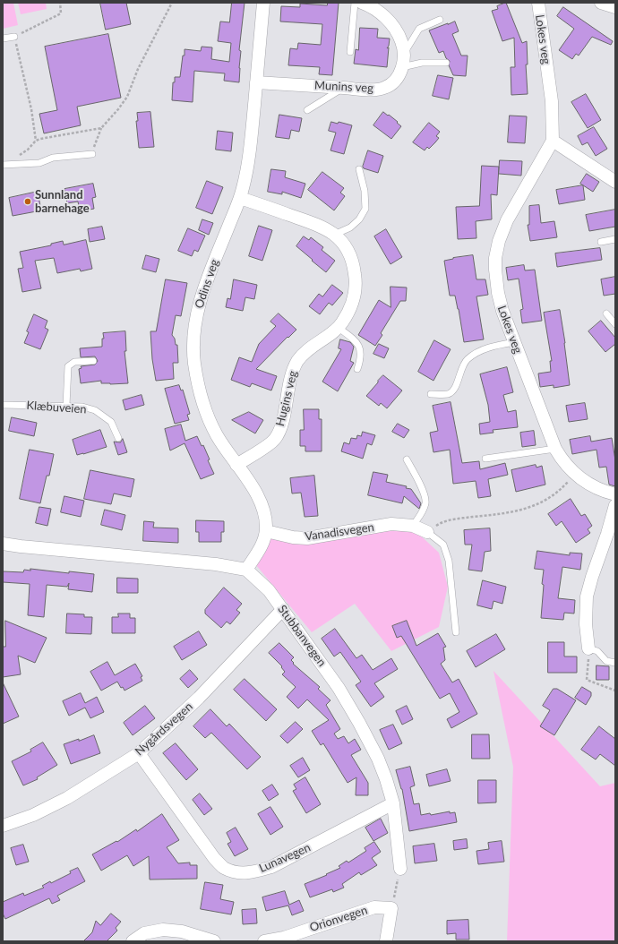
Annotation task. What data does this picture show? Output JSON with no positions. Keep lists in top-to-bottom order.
{
  "streets": {
    "street": [
      "Lokes veg",
      "Munins veg",
      "Odins veg",
      "Hugins veg",
      "Vanadisvegen",
      "Stubbanvegen",
      "Nygårdsvegen",
      "Lunavegen",
      "Orionvegen"
    ],
    "lane": ["Klæbuveien"]
  },
  "crossings": [
    ["Munins veg", "Odins veg"],
    ["Odins veg", "Hugins veg"],
    ["Odins veg", "Vanadisvegen"],
    ["Odins veg", "Stubbanvegen"],
    ["Stubbanvegen", "Nygårdsvegen"],
    ["Stubbanvegen", "Lunavegen"],
    ["Nygårdsvegen", "Lunavegen"]
  ],
  "places": ["Sunnland barnehage"]
}
